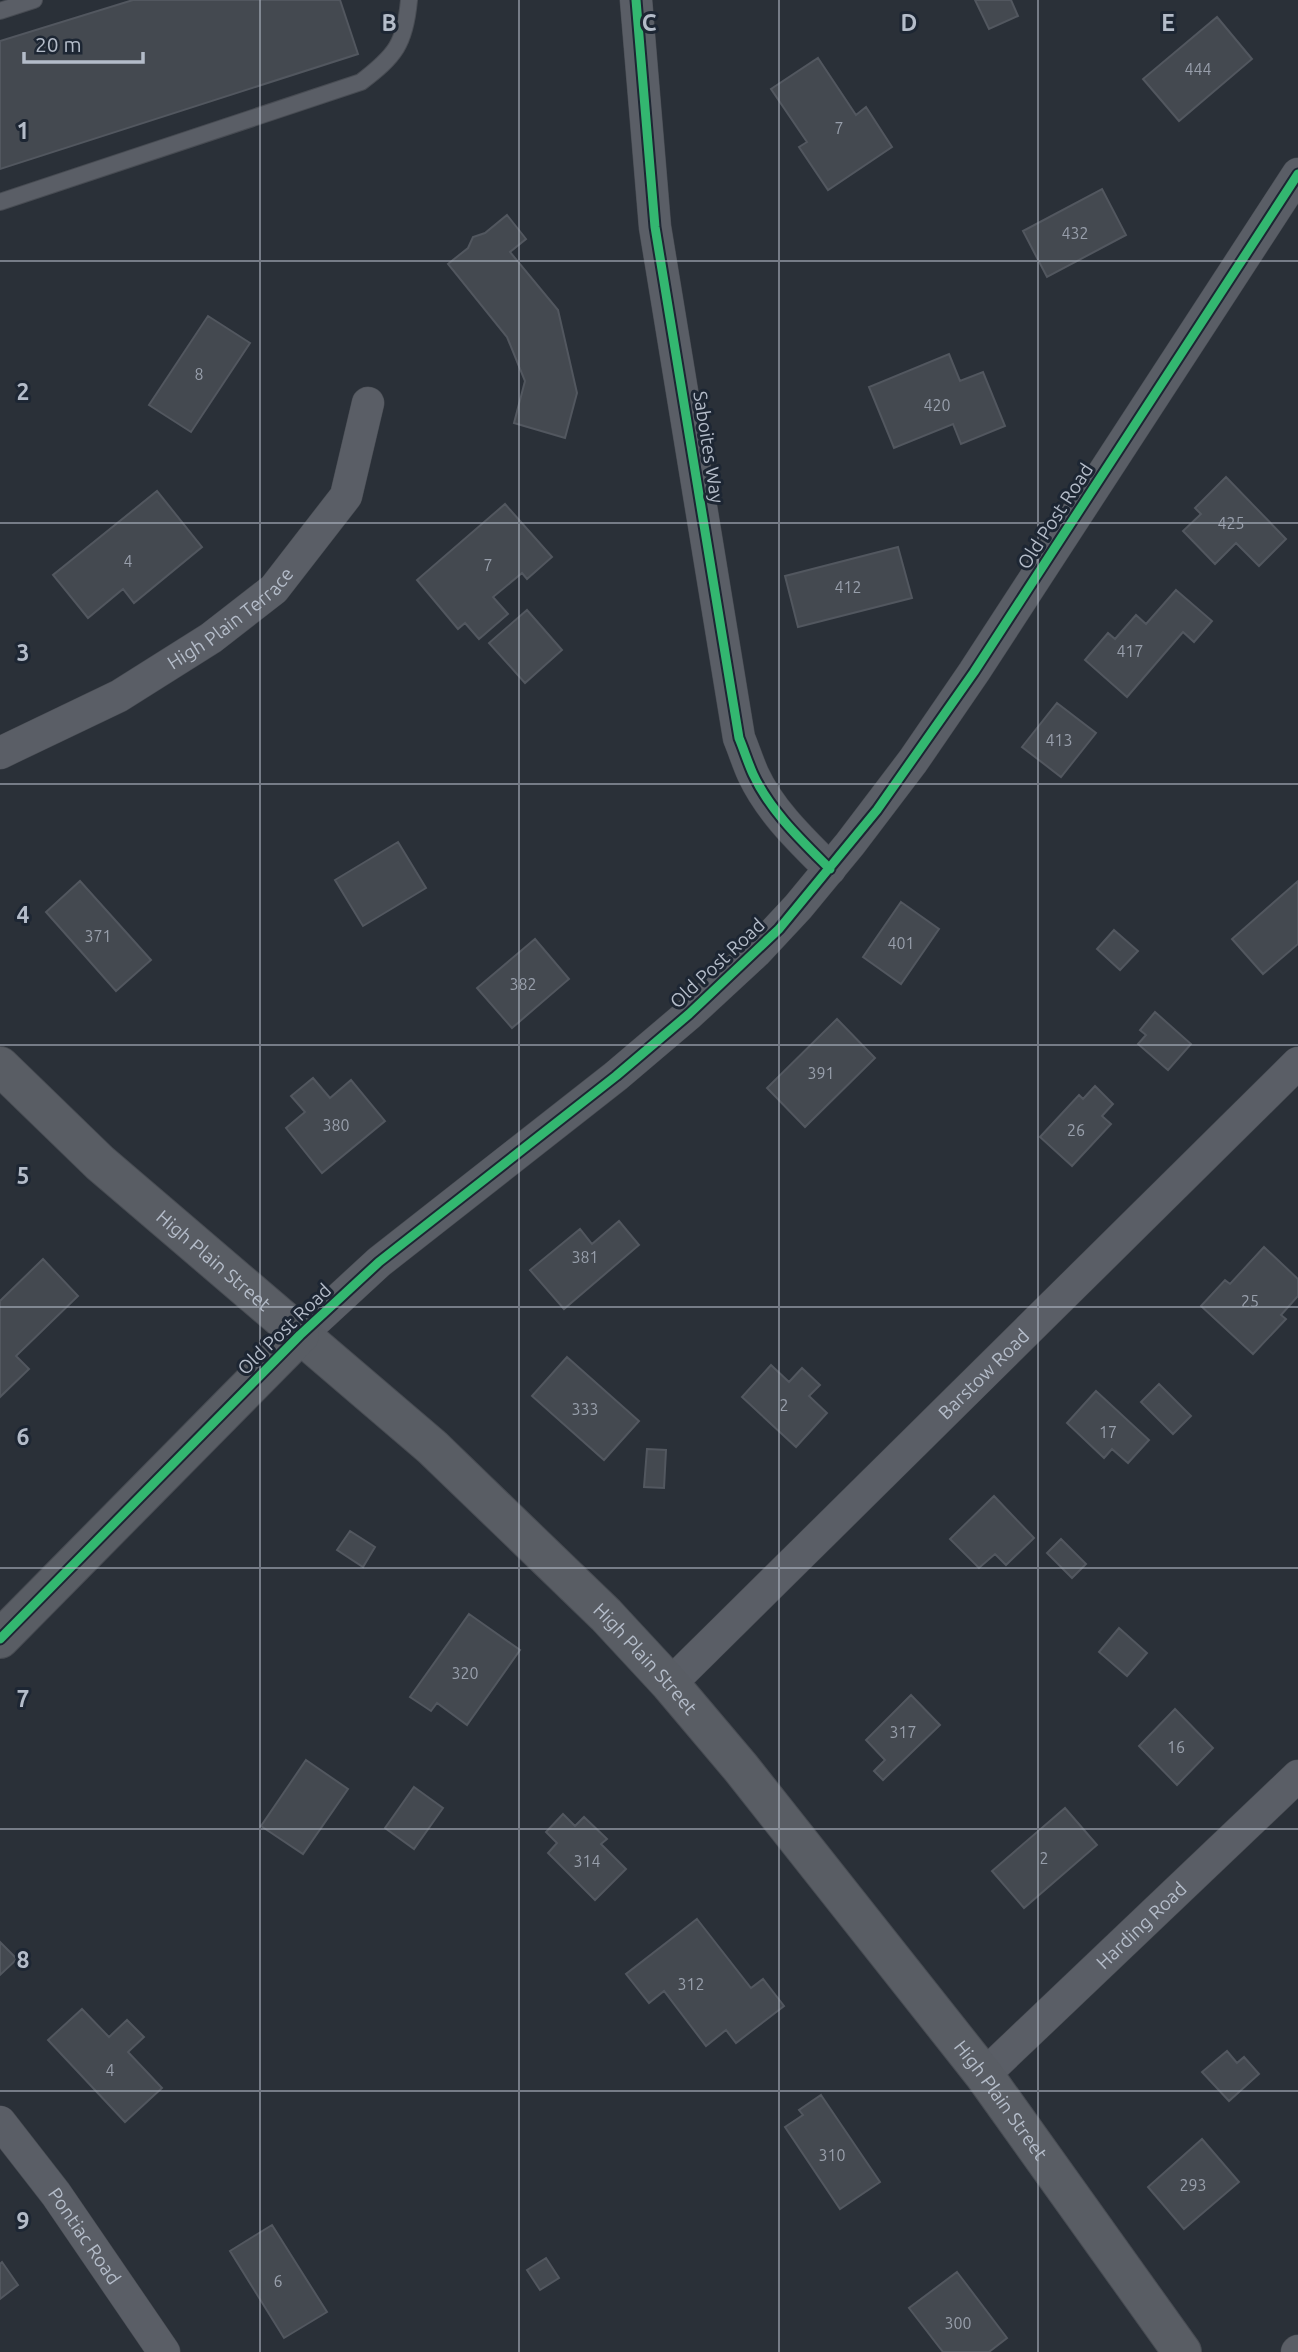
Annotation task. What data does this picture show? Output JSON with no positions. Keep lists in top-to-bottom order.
{
  "streets": {
    "main road": ["Old Post Road", "High Plain Street"],
    "street": [
      "Saboites Way",
      "High Plain Terrace",
      "Barstow Road",
      "Harding Road",
      "Pontiac Road"
    ]
  },
  "crossings": [
    ["Saboites Way", "Old Post Road"],
    ["Old Post Road", "High Plain Street"],
    ["High Plain Street", "Barstow Road"],
    ["High Plain Street", "Harding Road"]
  ],
  "house_numbers": [
    "444",
    "7",
    "432",
    "8",
    "420",
    "425",
    "4",
    "7",
    "412",
    "417",
    "413",
    "371",
    "401",
    "382",
    "391",
    "380",
    "26",
    "381",
    "25",
    "2",
    "333",
    "17",
    "320",
    "317",
    "16",
    "2",
    "314",
    "312",
    "4",
    "310",
    "293",
    "6",
    "300"
  ],
  "scale_bar": "20 m",
  "grid": {
    "columns": [
      "B",
      "C",
      "D",
      "E"
    ],
    "rows": [
      "1",
      "2",
      "3",
      "4",
      "5",
      "6",
      "7",
      "8",
      "9"
    ]
  }
}
